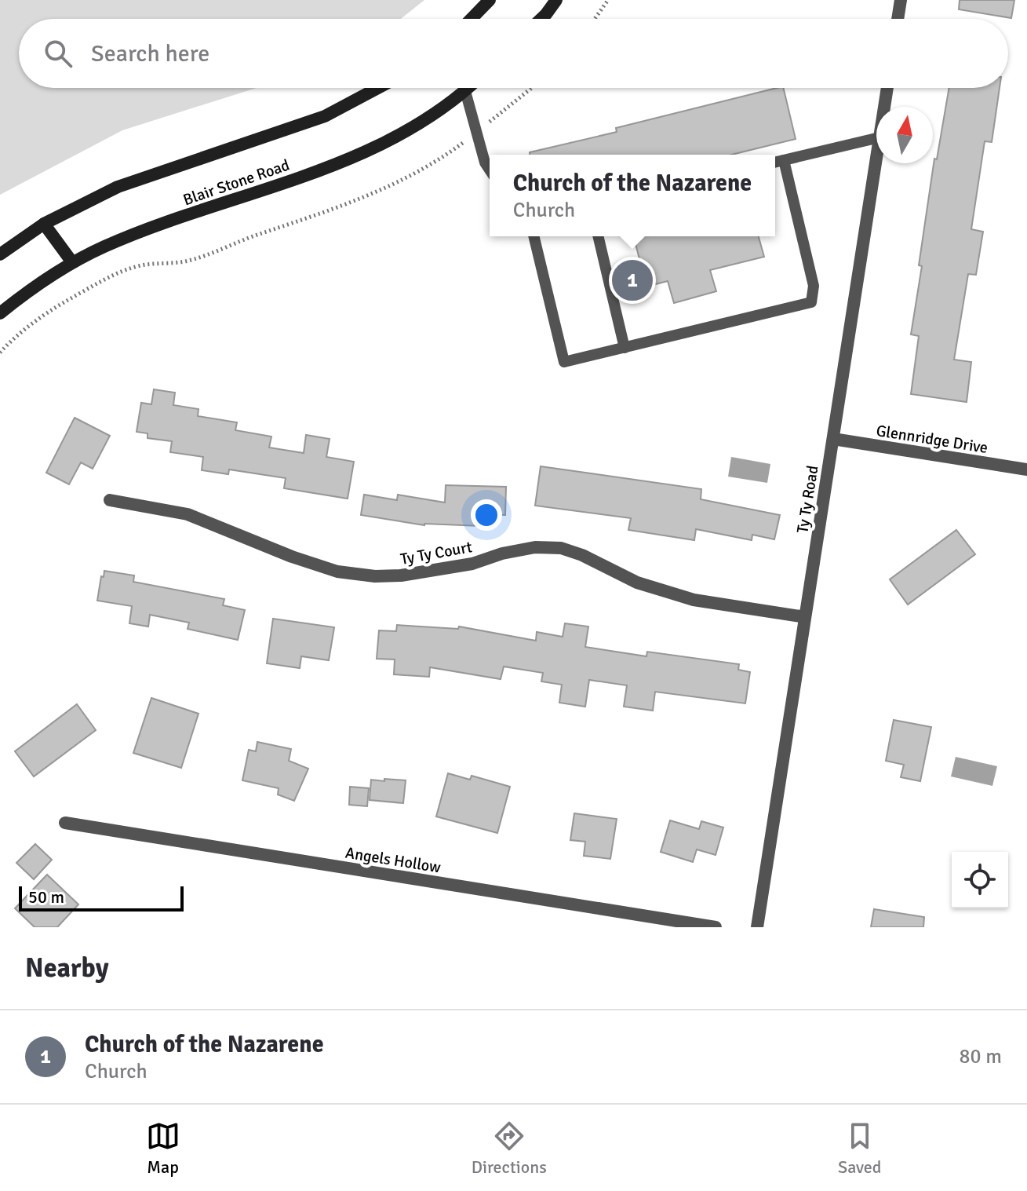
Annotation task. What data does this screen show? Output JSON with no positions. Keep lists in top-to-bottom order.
{
  "streets": {
    "main road": ["Blair Stone Road"],
    "street": [
      "Glennridge Drive",
      "Ty Ty Road",
      "Ty Ty Court",
      "Angels Hollow"
    ]
  },
  "crossings": [
    ["Glennridge Drive", "Ty Ty Road"],
    ["Ty Ty Road", "Ty Ty Court"]
  ],
  "scale_bar": "50 m",
  "north": "top",
  "page": {
    "search": "Search here",
    "popup": ["Church of the Nazarene", "Church"],
    "pins": "1",
    "scale": "50 m",
    "heading": "Nearby",
    "list": [
      {
        "mark": "1",
        "name": "Church of the Nazarene",
        "note": "Church",
        "value": "80 m"
      }
    ],
    "nav": ["Map", "Directions", "Saved"]
  }
}
